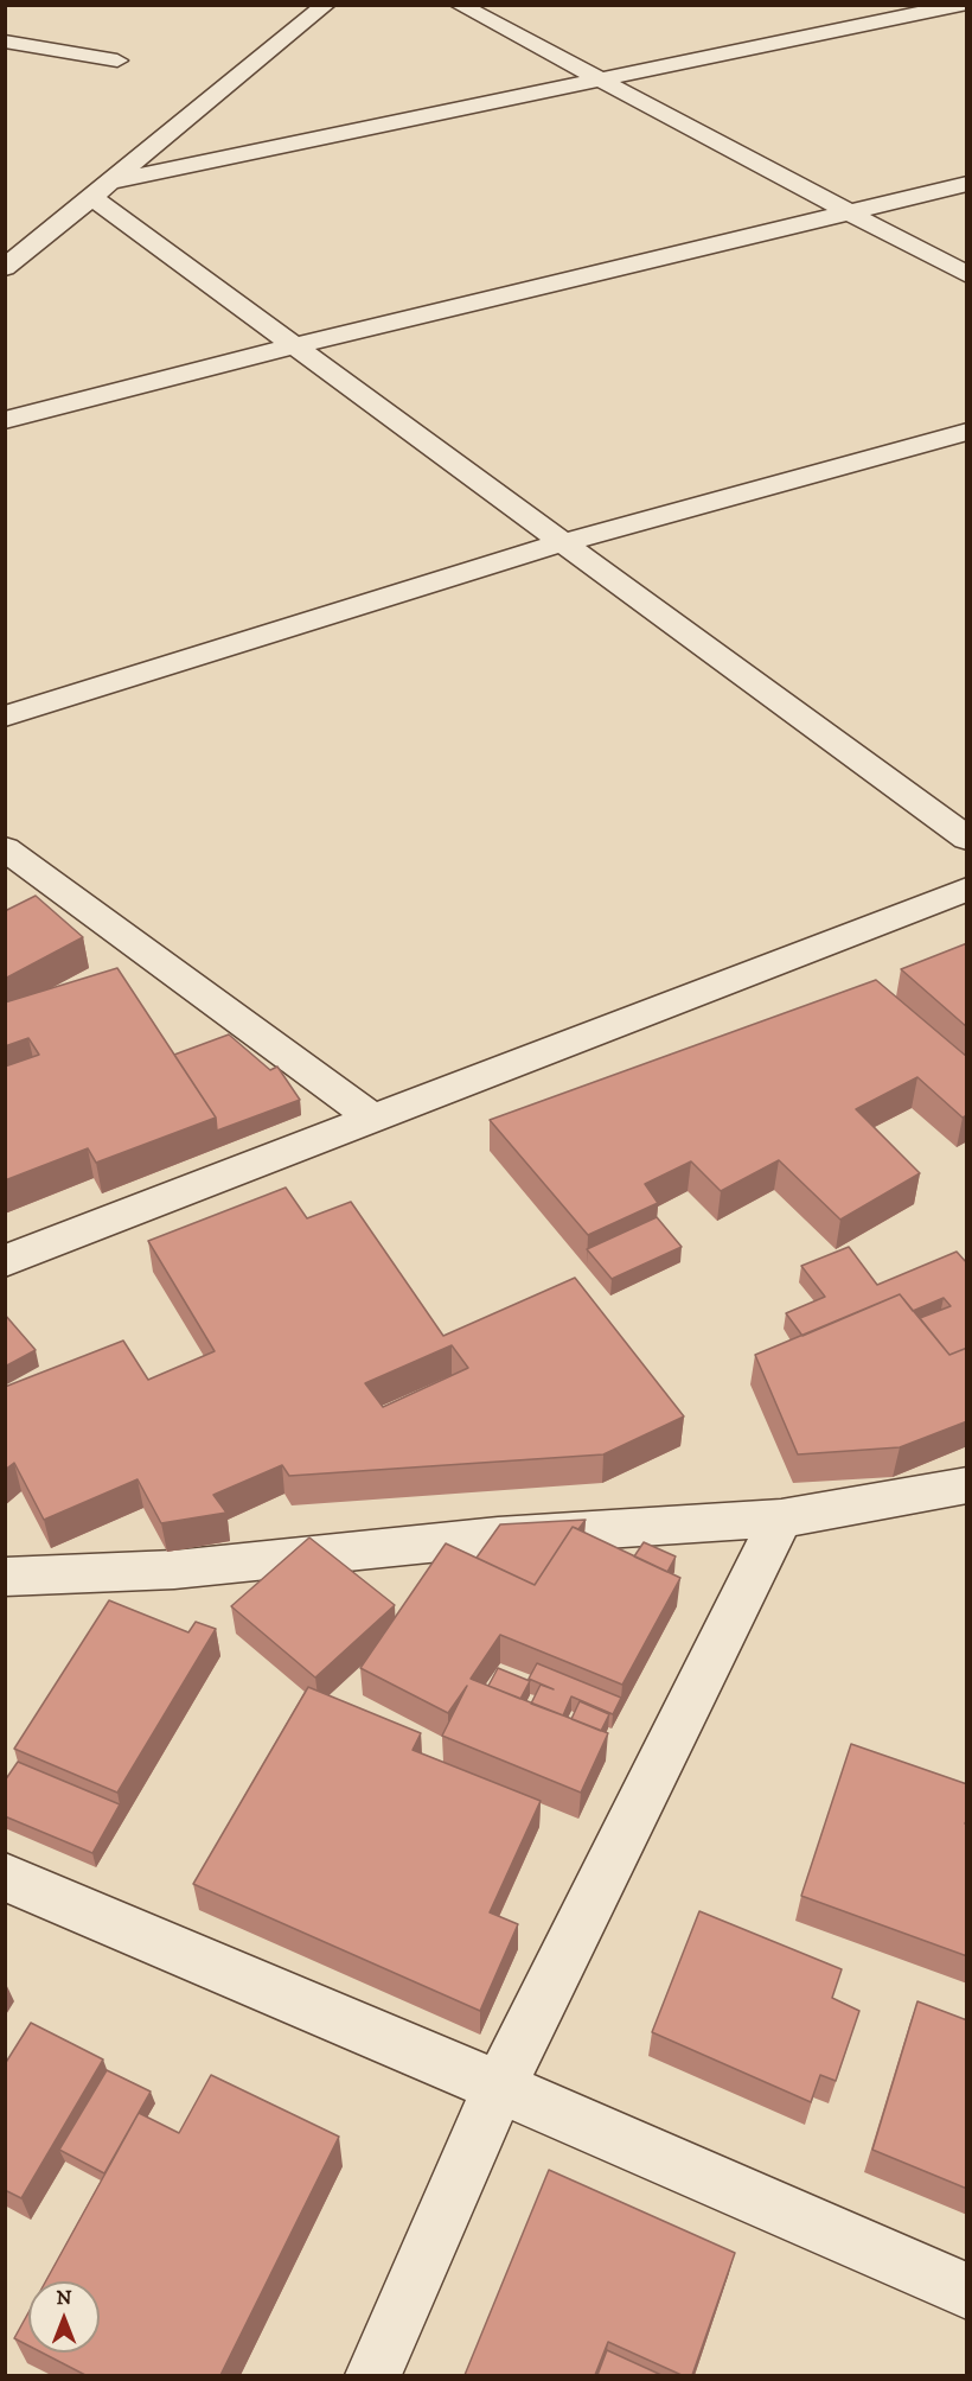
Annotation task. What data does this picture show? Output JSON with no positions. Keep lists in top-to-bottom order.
{
  "north": "top"
}
